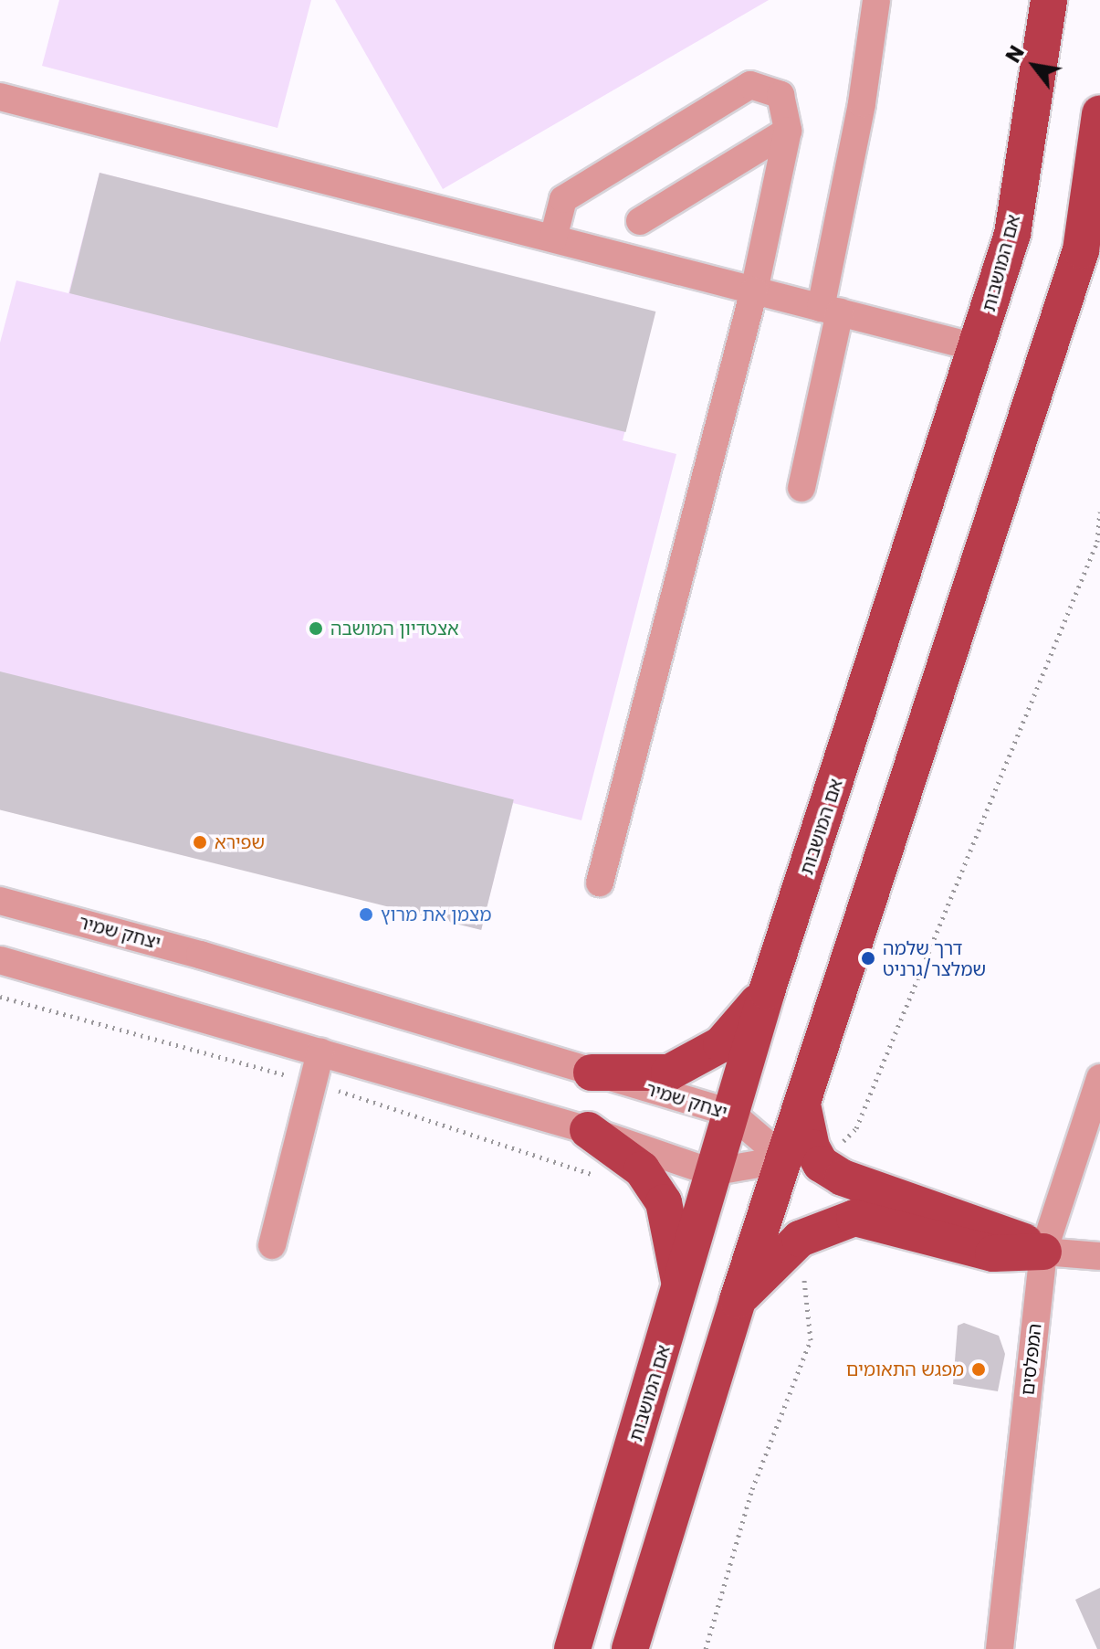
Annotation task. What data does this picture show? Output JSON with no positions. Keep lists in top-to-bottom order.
{
  "streets": {
    "main road": ["אם המושבות"],
    "street": ["יצחק שמיר", "המפלסים"]
  },
  "crossings": [
    ["אם המושבות", "יצחק שמיר"]
  ],
  "places": [
    "אצטדיון המושבה",
    "שפירא",
    "מצמן את מרוץ",
    "דרך שלמה שמלצר/גרניט",
    "מפגש התאומים"
  ],
  "north": "top left"
}
